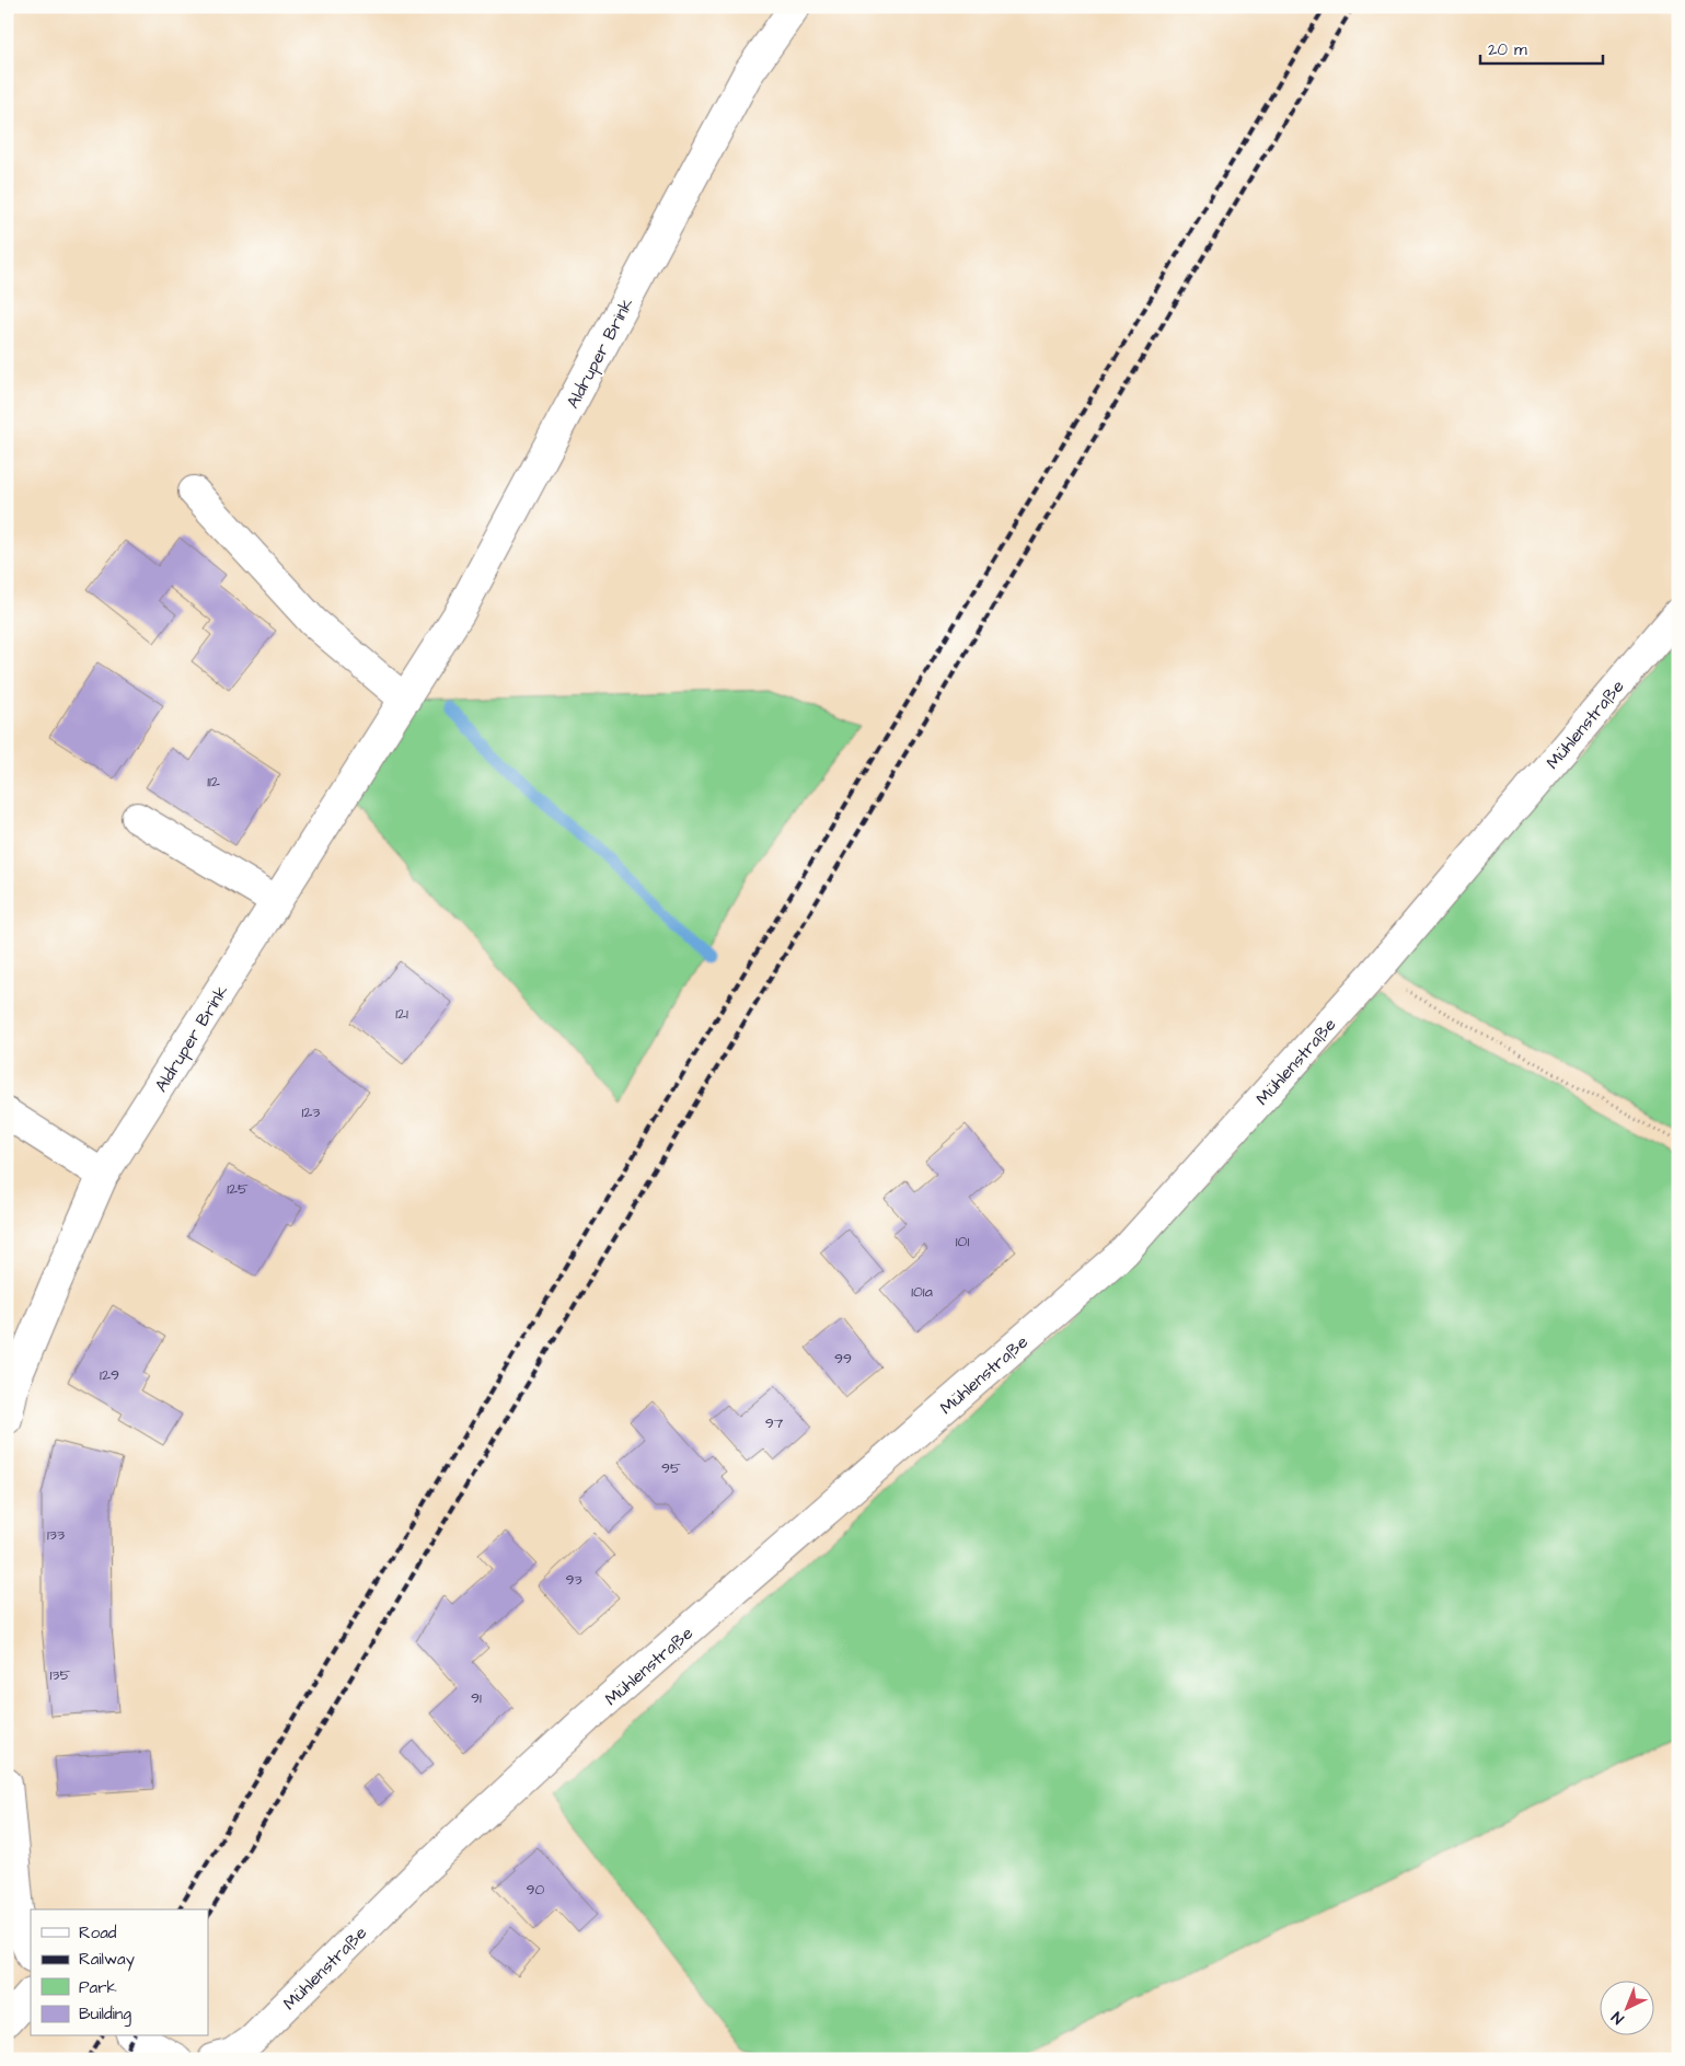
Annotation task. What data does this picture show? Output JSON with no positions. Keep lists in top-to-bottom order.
{
  "streets": {
    "street": ["Aldruper Brink", "Mühlenstraße"]
  },
  "house_numbers": [
    "112",
    "121",
    "123",
    "125",
    "101",
    "101a",
    "99",
    "129",
    "97",
    "95",
    "133",
    "93",
    "135",
    "91",
    "90"
  ],
  "legend": [
    "Road",
    "Railway",
    "Park",
    "Building"
  ],
  "scale_bar": "20 m",
  "north": "bottom left"
}
